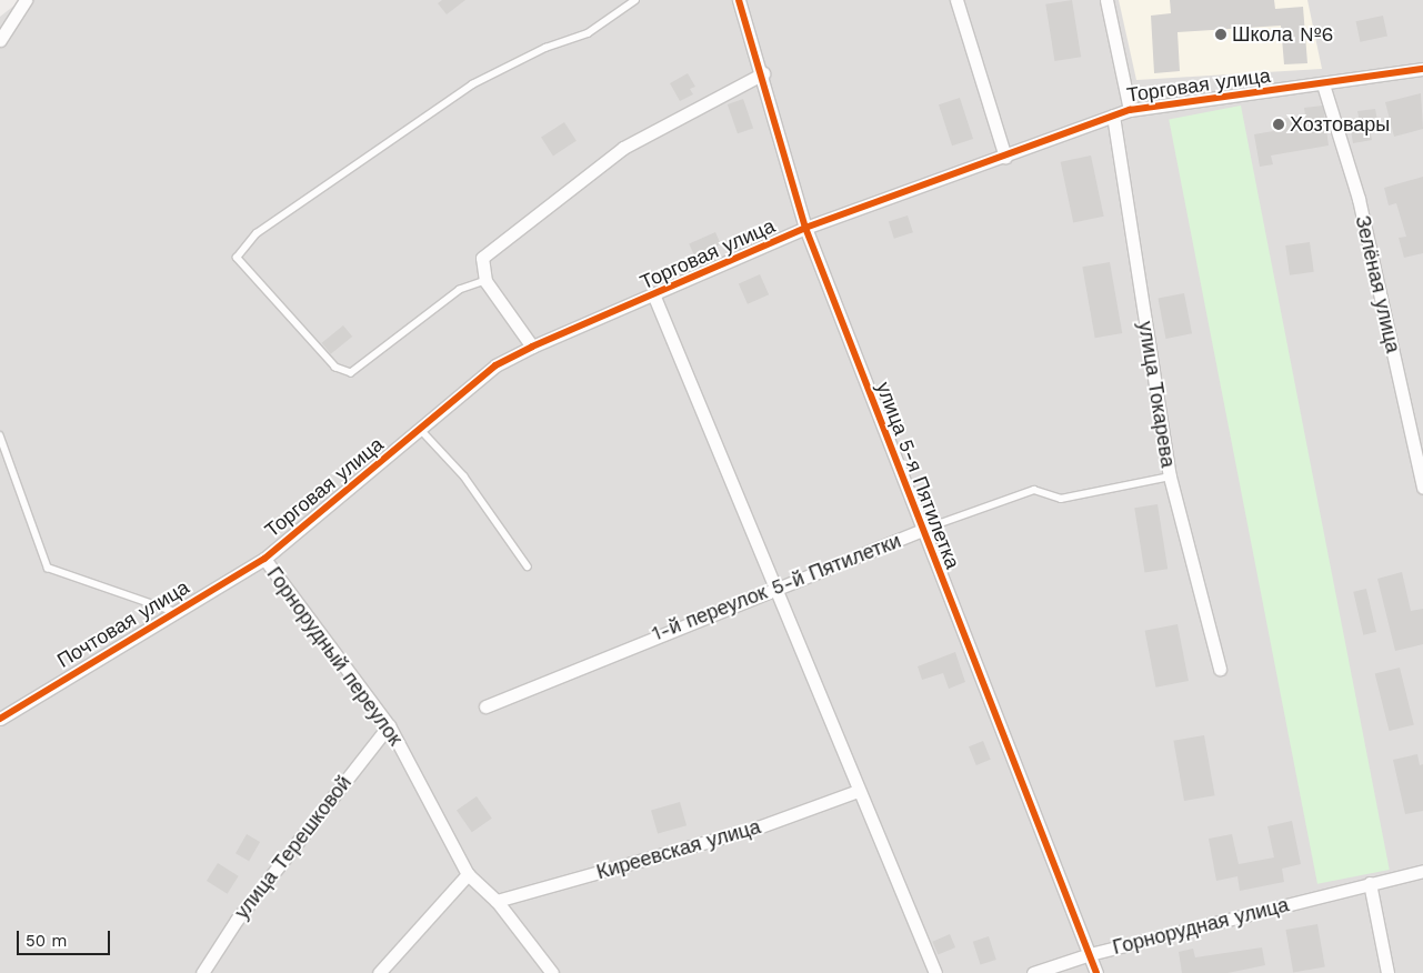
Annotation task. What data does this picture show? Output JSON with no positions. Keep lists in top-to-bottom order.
{
  "streets": {
    "street": [
      "Торговая улица",
      "Зелёная улица",
      "улица Токарева",
      "улица 5-я Пятилетка",
      "1-й переулок 5-й Пятилетки",
      "Почтовая улица",
      "Горнорудный переулок",
      "улица Терешковой",
      "Киреевская улица",
      "Горнорудная улица"
    ]
  },
  "crossings": [
    ["Торговая улица", "Зелёная улица"],
    ["Торговая улица", "улица Токарева"],
    ["Торговая улица", "улица 5-я Пятилетка"],
    ["Торговая улица", "Почтовая улица"],
    ["Торговая улица", "Горнорудный переулок"],
    ["улица Токарева", "1-й переулок 5-й Пятилетки"],
    ["улица 5-я Пятилетка", "1-й переулок 5-й Пятилетки"],
    ["улица 5-я Пятилетка", "Горнорудная улица"],
    ["Почтовая улица", "Горнорудный переулок"],
    ["Горнорудный переулок", "улица Терешковой"],
    ["Горнорудный переулок", "Киреевская улица"]
  ],
  "places": ["Школа №6", "Хозтовары"],
  "scale_bar": "50 m"
}
